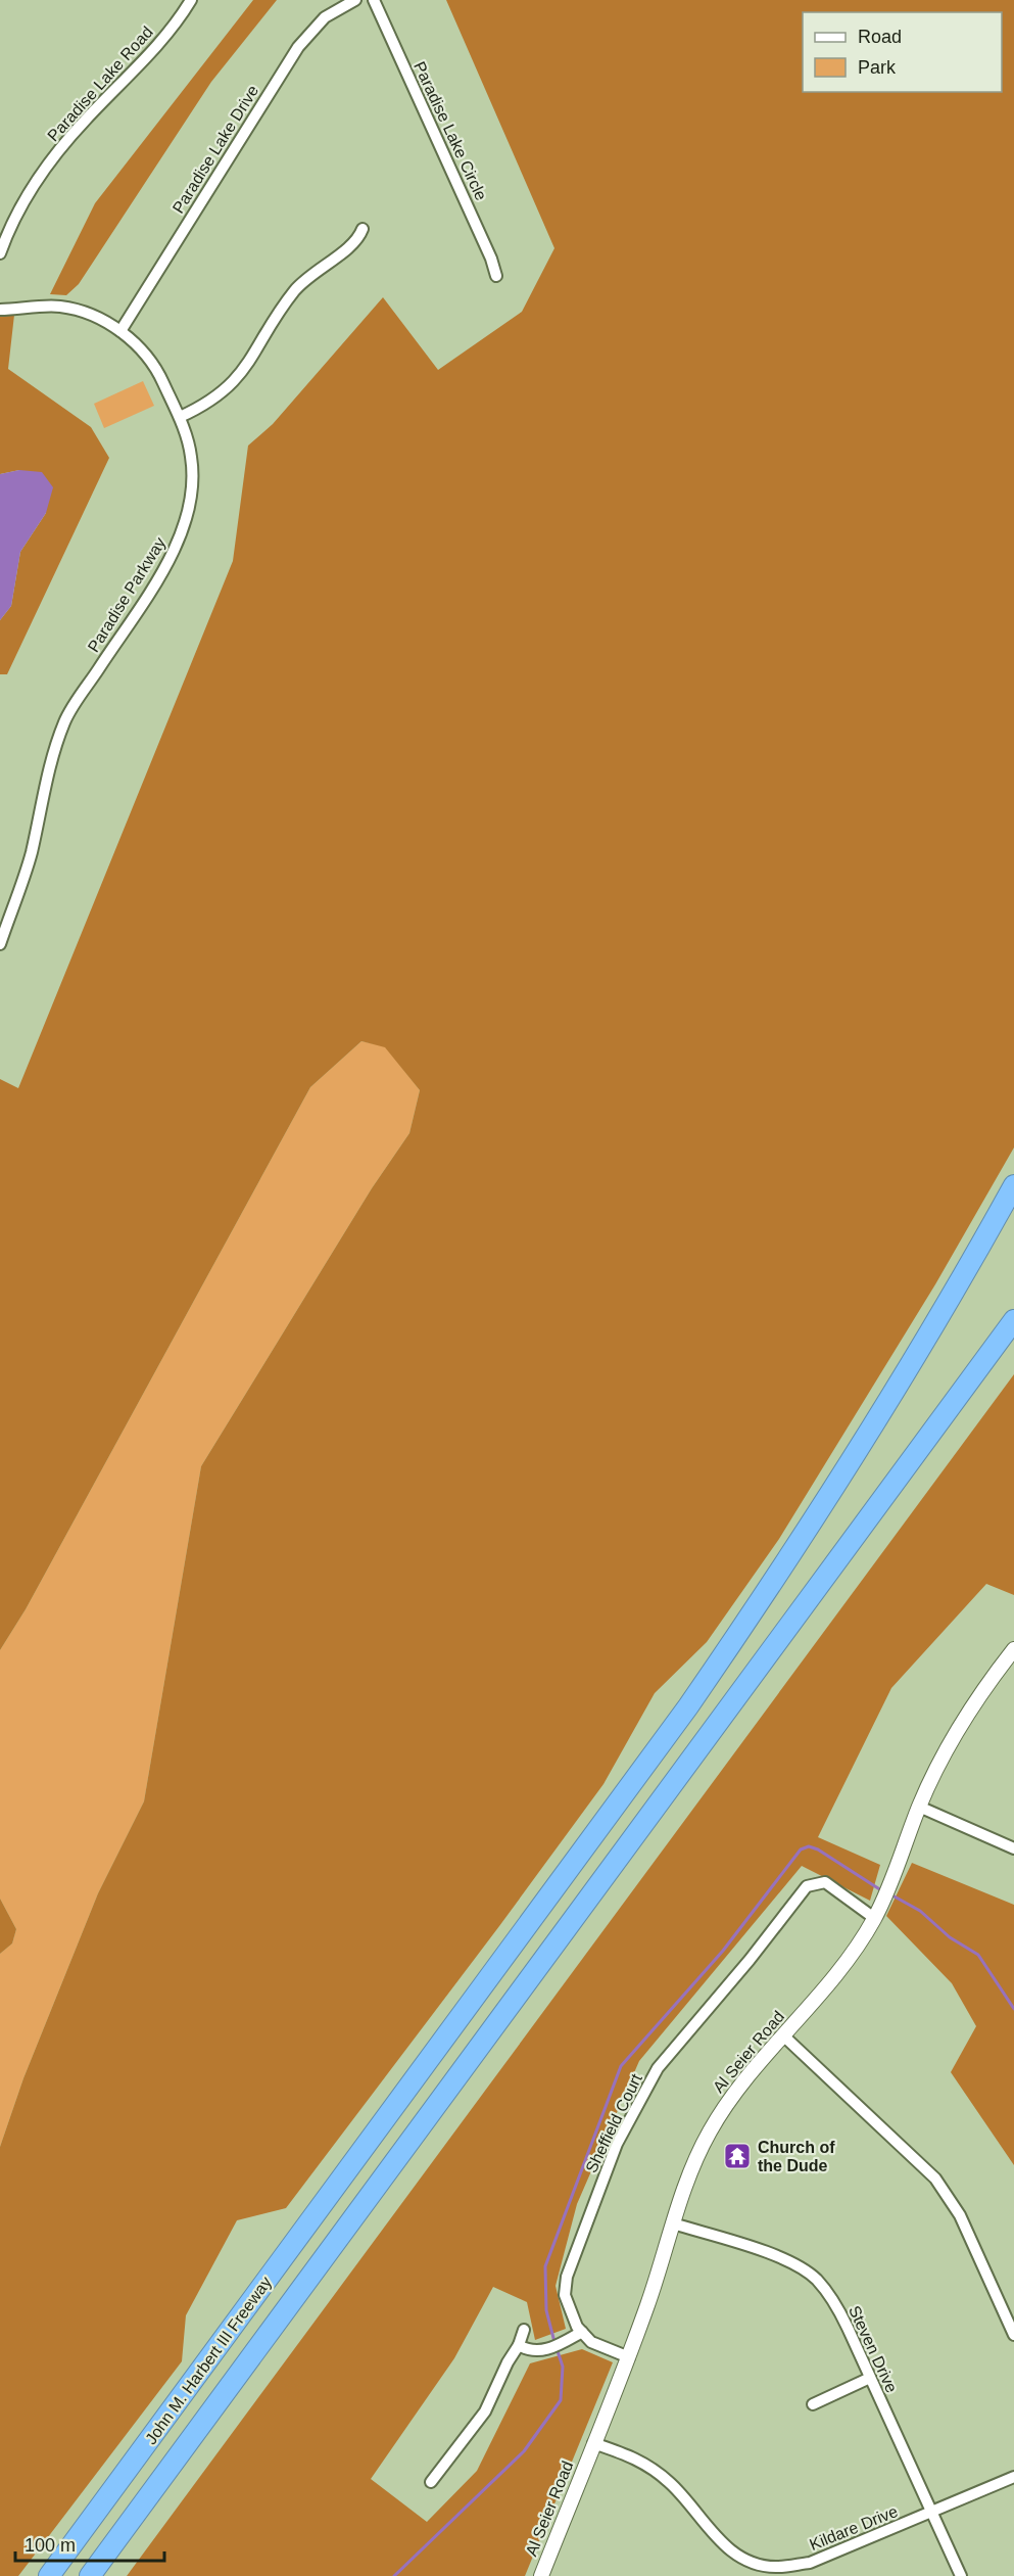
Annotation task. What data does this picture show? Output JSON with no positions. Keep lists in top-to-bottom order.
{
  "streets": {
    "highway": ["John M. Harbert III Freeway"],
    "street": [
      "Paradise Lake Road",
      "Paradise Lake Circle",
      "Paradise Lake Drive",
      "Paradise Parkway",
      "Al Seier Road",
      "Sheffield Court",
      "Steven Drive",
      "Kildare Drive"
    ]
  },
  "crossings": [
    ["Paradise Lake Drive", "Paradise Parkway"],
    ["Al Seier Road", "Sheffield Court"],
    ["Al Seier Road", "Steven Drive"],
    ["Al Seier Road", "Kildare Drive"],
    ["Steven Drive", "Kildare Drive"]
  ],
  "places": {
    "temple": ["Church of the Dude"]
  },
  "legend": ["Road", "Park"],
  "scale_bar": "100 m"
}
